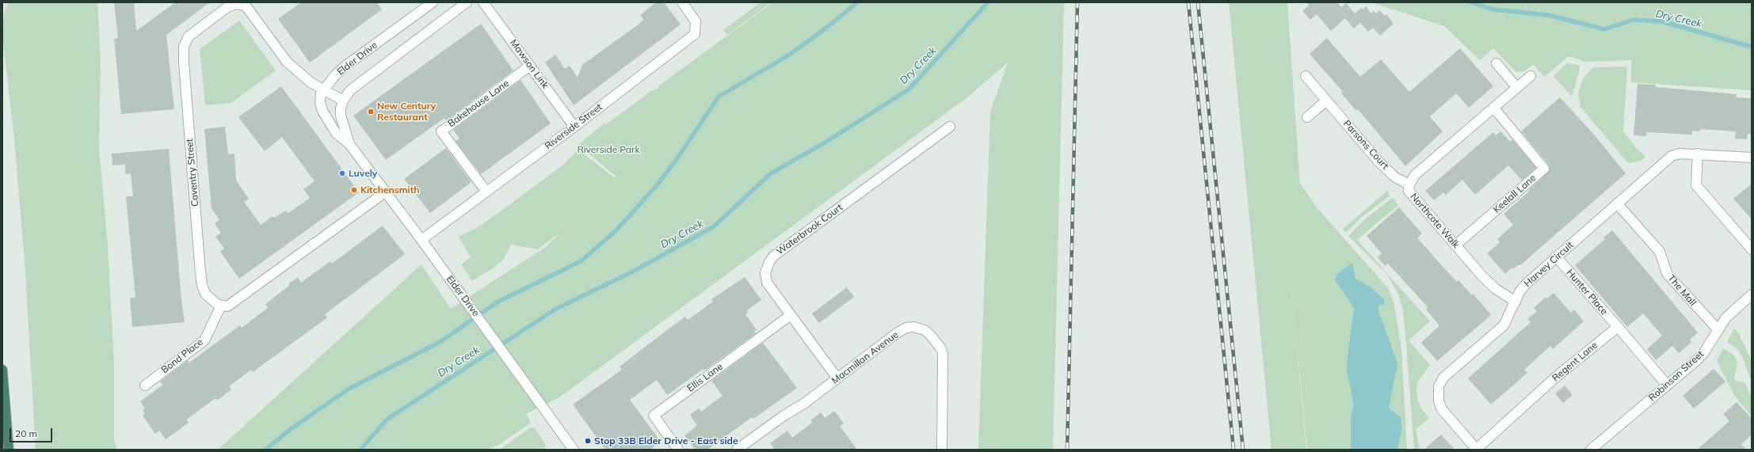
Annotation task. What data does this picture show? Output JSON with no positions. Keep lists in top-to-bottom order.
{
  "streets": {
    "street": [
      "Elder Drive",
      "Mawson Link",
      "Bakehouse Lane",
      "Riverside Street",
      "Parsons Court",
      "Coventry Street",
      "Keelall Lane",
      "Northcote Walk",
      "Waterbrook Court",
      "Harvey Circuit",
      "The Mall",
      "Hunter Place",
      "Bond Place",
      "Macmillan Avenue",
      "Regent Lane",
      "Robinson Street",
      "Ellis Lane"
    ]
  },
  "crossings": [
    ["Elder Drive", "Riverside Street"],
    ["Elder Drive", "Coventry Street"],
    ["Mawson Link", "Bakehouse Lane"],
    ["Mawson Link", "Riverside Street"],
    ["Bakehouse Lane", "Riverside Street"],
    ["Parsons Court", "Northcote Walk"],
    ["Coventry Street", "Bond Place"],
    ["Keelall Lane", "Northcote Walk"],
    ["Northcote Walk", "Harvey Circuit"],
    ["Waterbrook Court", "Macmillan Avenue"],
    ["Waterbrook Court", "Ellis Lane"],
    ["Harvey Circuit", "The Mall"],
    ["Harvey Circuit", "Hunter Place"],
    ["Harvey Circuit", "Regent Lane"],
    ["The Mall", "Robinson Street"],
    ["Hunter Place", "Regent Lane"]
  ],
  "water": ["Dry Creek"],
  "parks": ["Riverside Park"],
  "places": [
    "New Century Restaurant",
    "Luvely",
    "Kitchensmith",
    "Stop 33B Elder Drive - East side"
  ],
  "scale_bar": "20 m"
}
